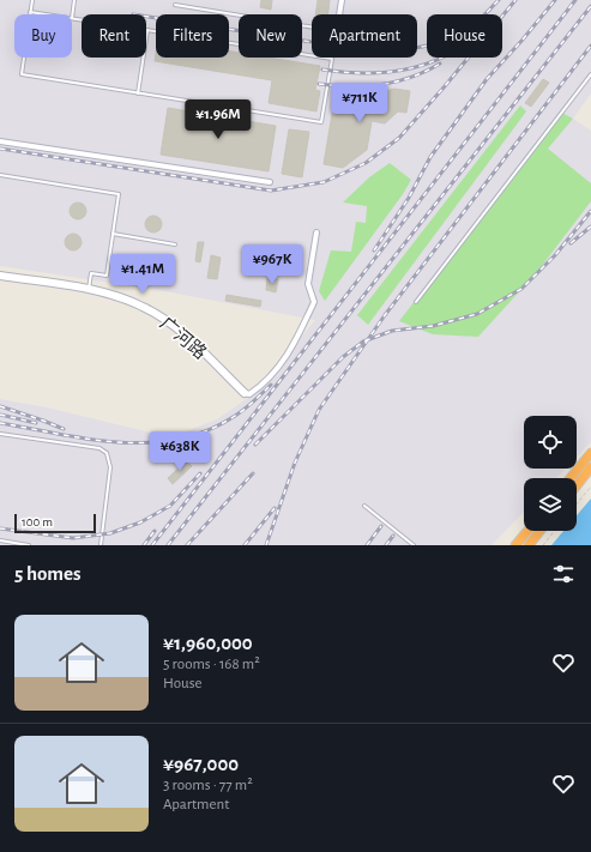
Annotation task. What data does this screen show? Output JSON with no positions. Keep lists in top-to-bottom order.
{
  "streets": {
    "street": ["广河路"]
  },
  "scale_bar": "100 m",
  "page": {
    "chip": [
      "Buy",
      "Rent",
      "Filters",
      "New",
      "Apartment",
      "House"
    ],
    "price": [
      "¥711K",
      "¥1.96M",
      "¥967K",
      "¥1.41M",
      "¥638K"
    ],
    "scale": "100 m",
    "heading": "5 homes",
    "list": [
      {
        "name": "¥1,960,000",
        "note": "5 rooms · 168 m² · House"
      },
      {
        "name": "¥967,000",
        "note": "3 rooms · 77 m² · Apartment"
      }
    ]
  }
}
